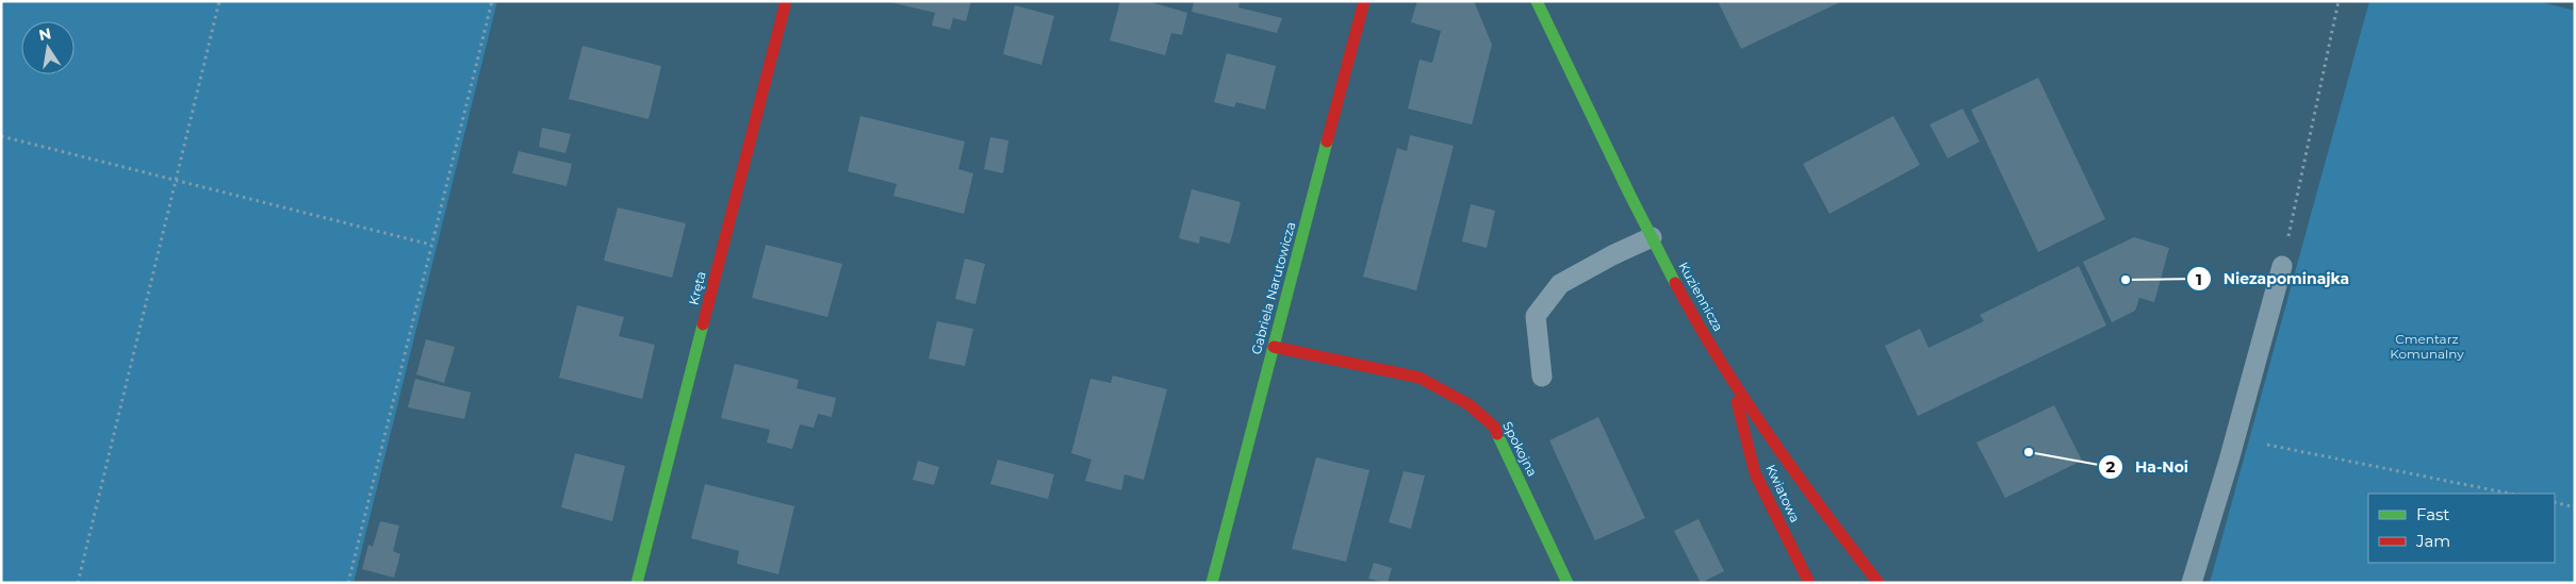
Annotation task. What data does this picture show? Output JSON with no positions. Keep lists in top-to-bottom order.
{
  "streets": {
    "main road": [
      "Kręta",
      "Gabriela Narutowicza",
      "Kuziennicza",
      "Spokojna",
      "Kwiatowa"
    ]
  },
  "crossings": [
    ["Gabriela Narutowicza", "Spokojna"],
    ["Kuziennicza", "Kwiatowa"]
  ],
  "parks": ["Cmentarz Komunalny"],
  "places": ["Niezapominajka", "Ha-Noi"],
  "legend": ["Fast", "Jam"],
  "north": "top"
}
